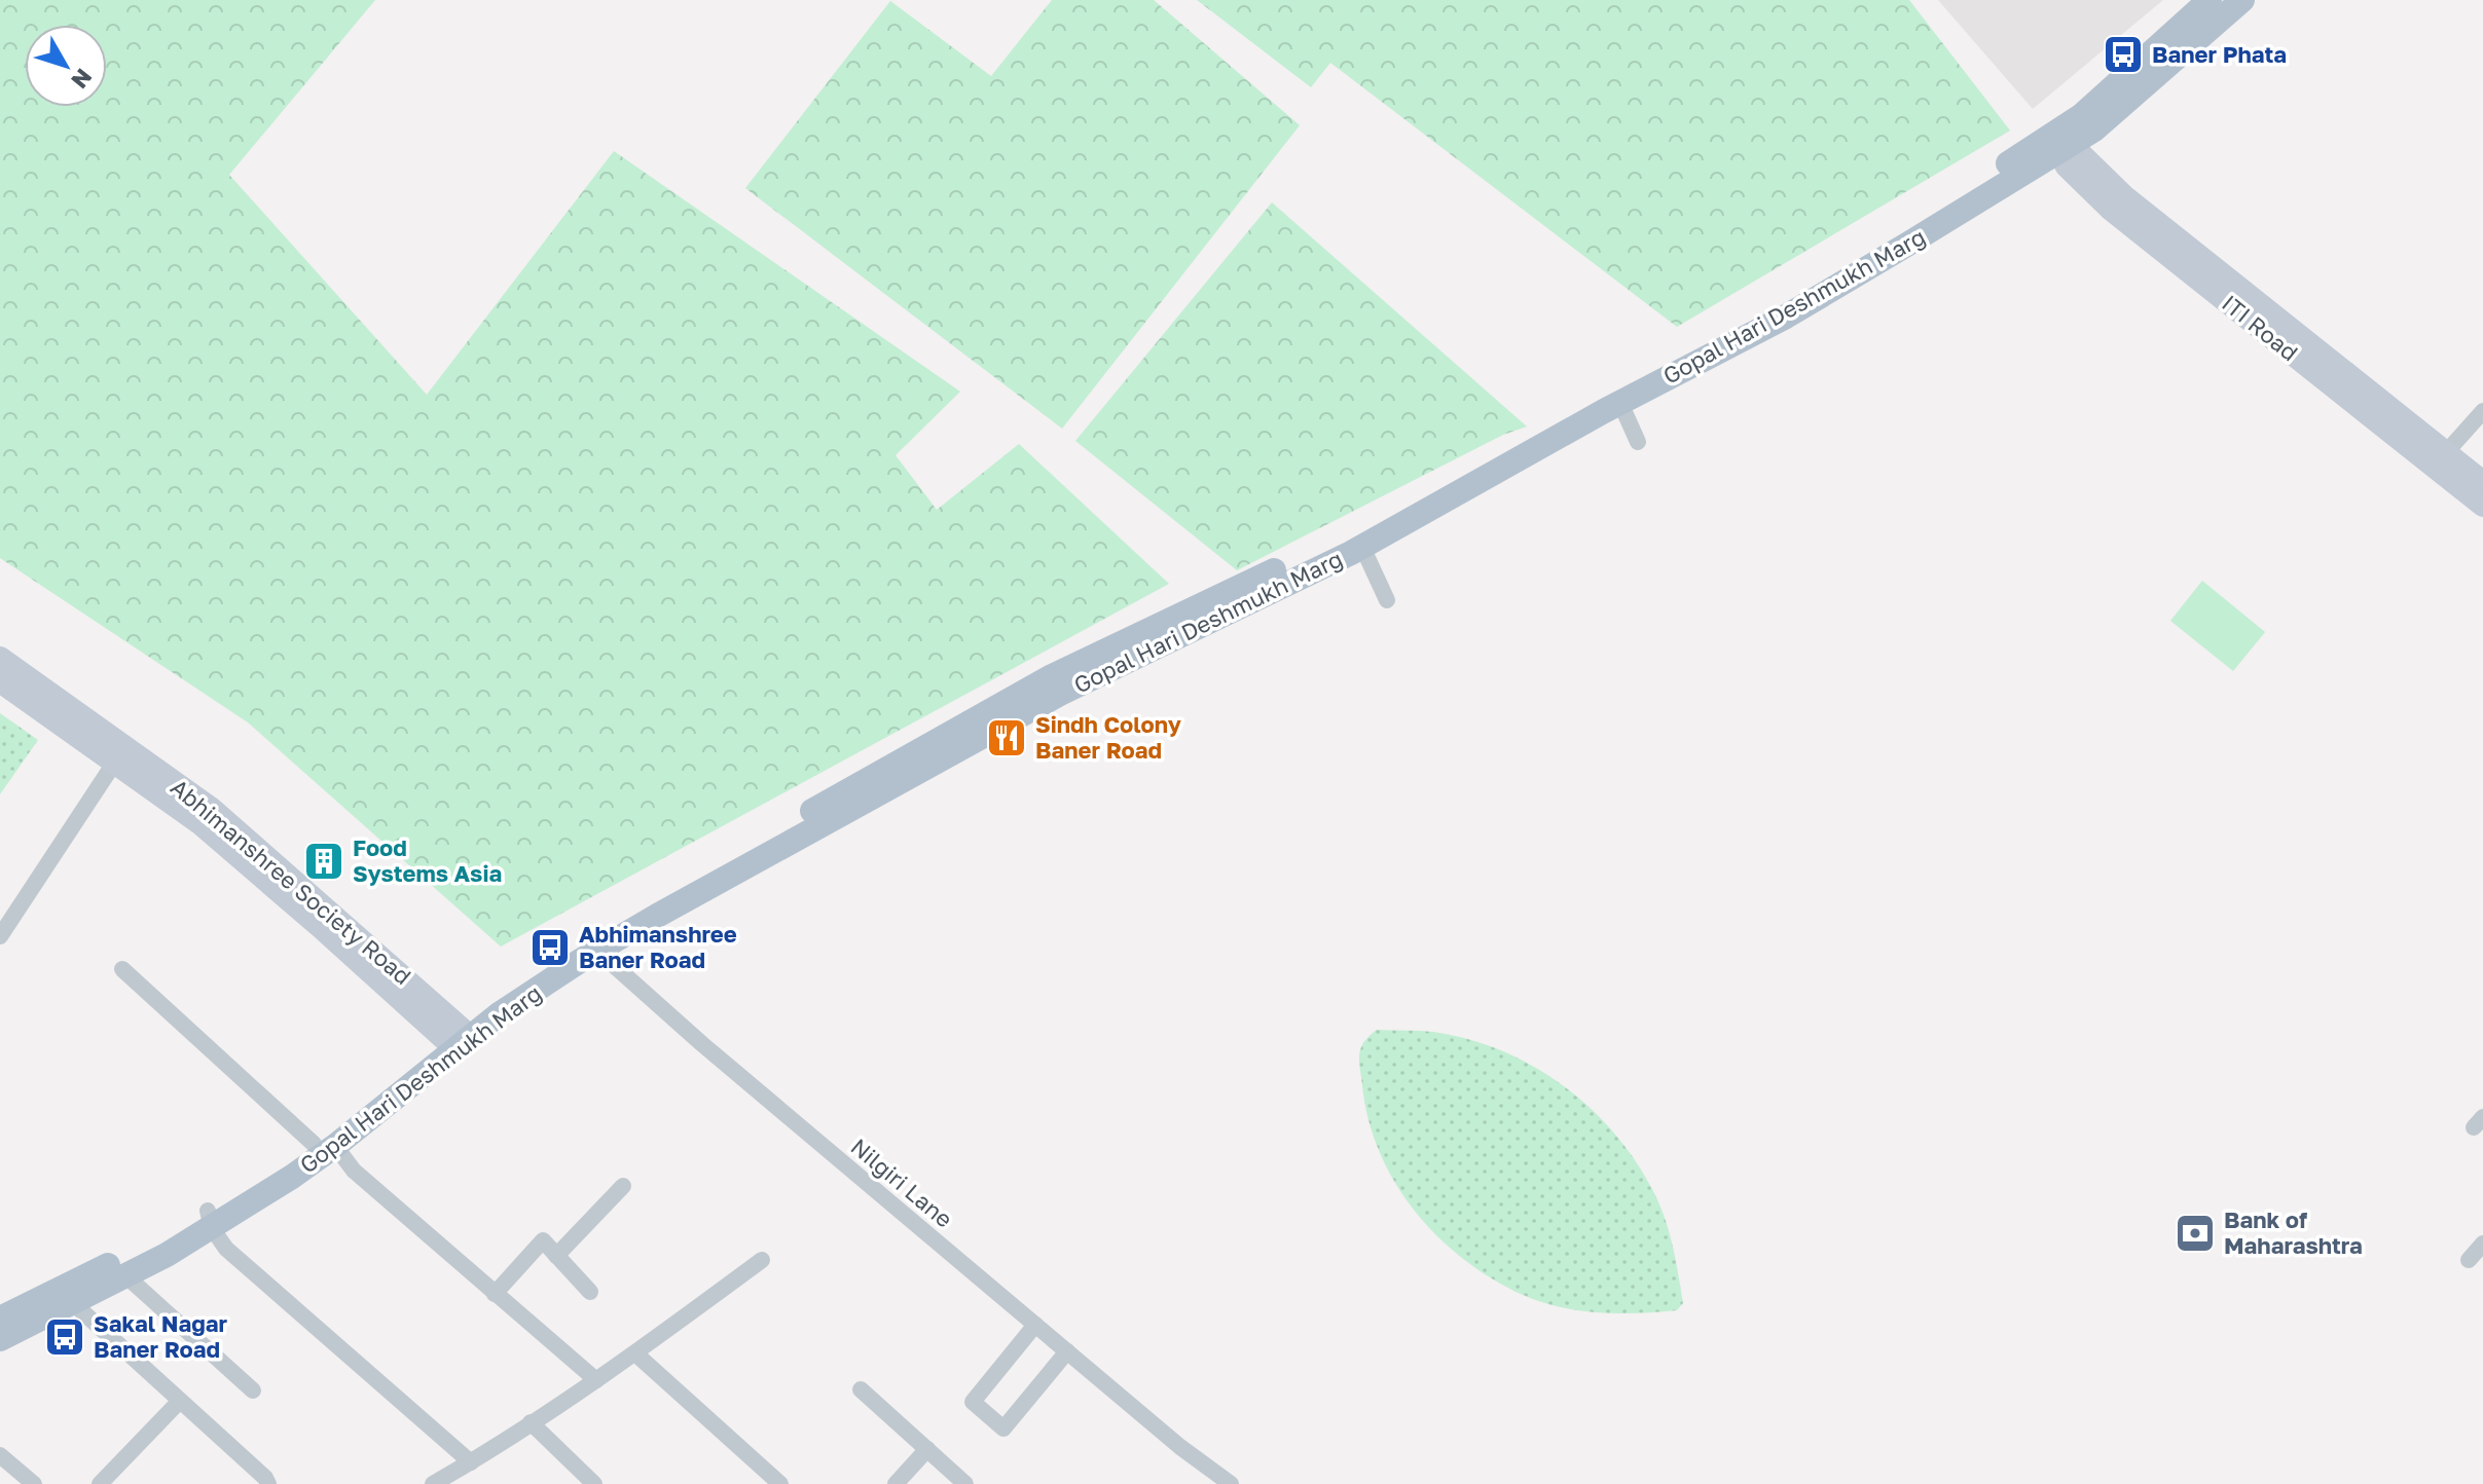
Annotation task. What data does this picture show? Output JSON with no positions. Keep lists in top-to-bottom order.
{
  "streets": {
    "main road": ["Gopal Hari Deshmukh Marg"],
    "street": ["ITI Road", "Abhimanshree Society Road", "Nilgiri Lane"]
  },
  "crossings": [
    ["Gopal Hari Deshmukh Marg", "ITI Road"],
    ["Gopal Hari Deshmukh Marg", "Abhimanshree Society Road"],
    ["Gopal Hari Deshmukh Marg", "Nilgiri Lane"]
  ],
  "places": {
    "bus stop": ["Baner Phata", "Abhimanshree Baner Road", "Sakal Nagar Baner Road"],
    "restaurant": ["Sindh Colony Baner Road"],
    "building": ["Food Systems Asia"],
    "bank": ["Bank of Maharashtra"]
  },
  "north": "bottom right"
}
